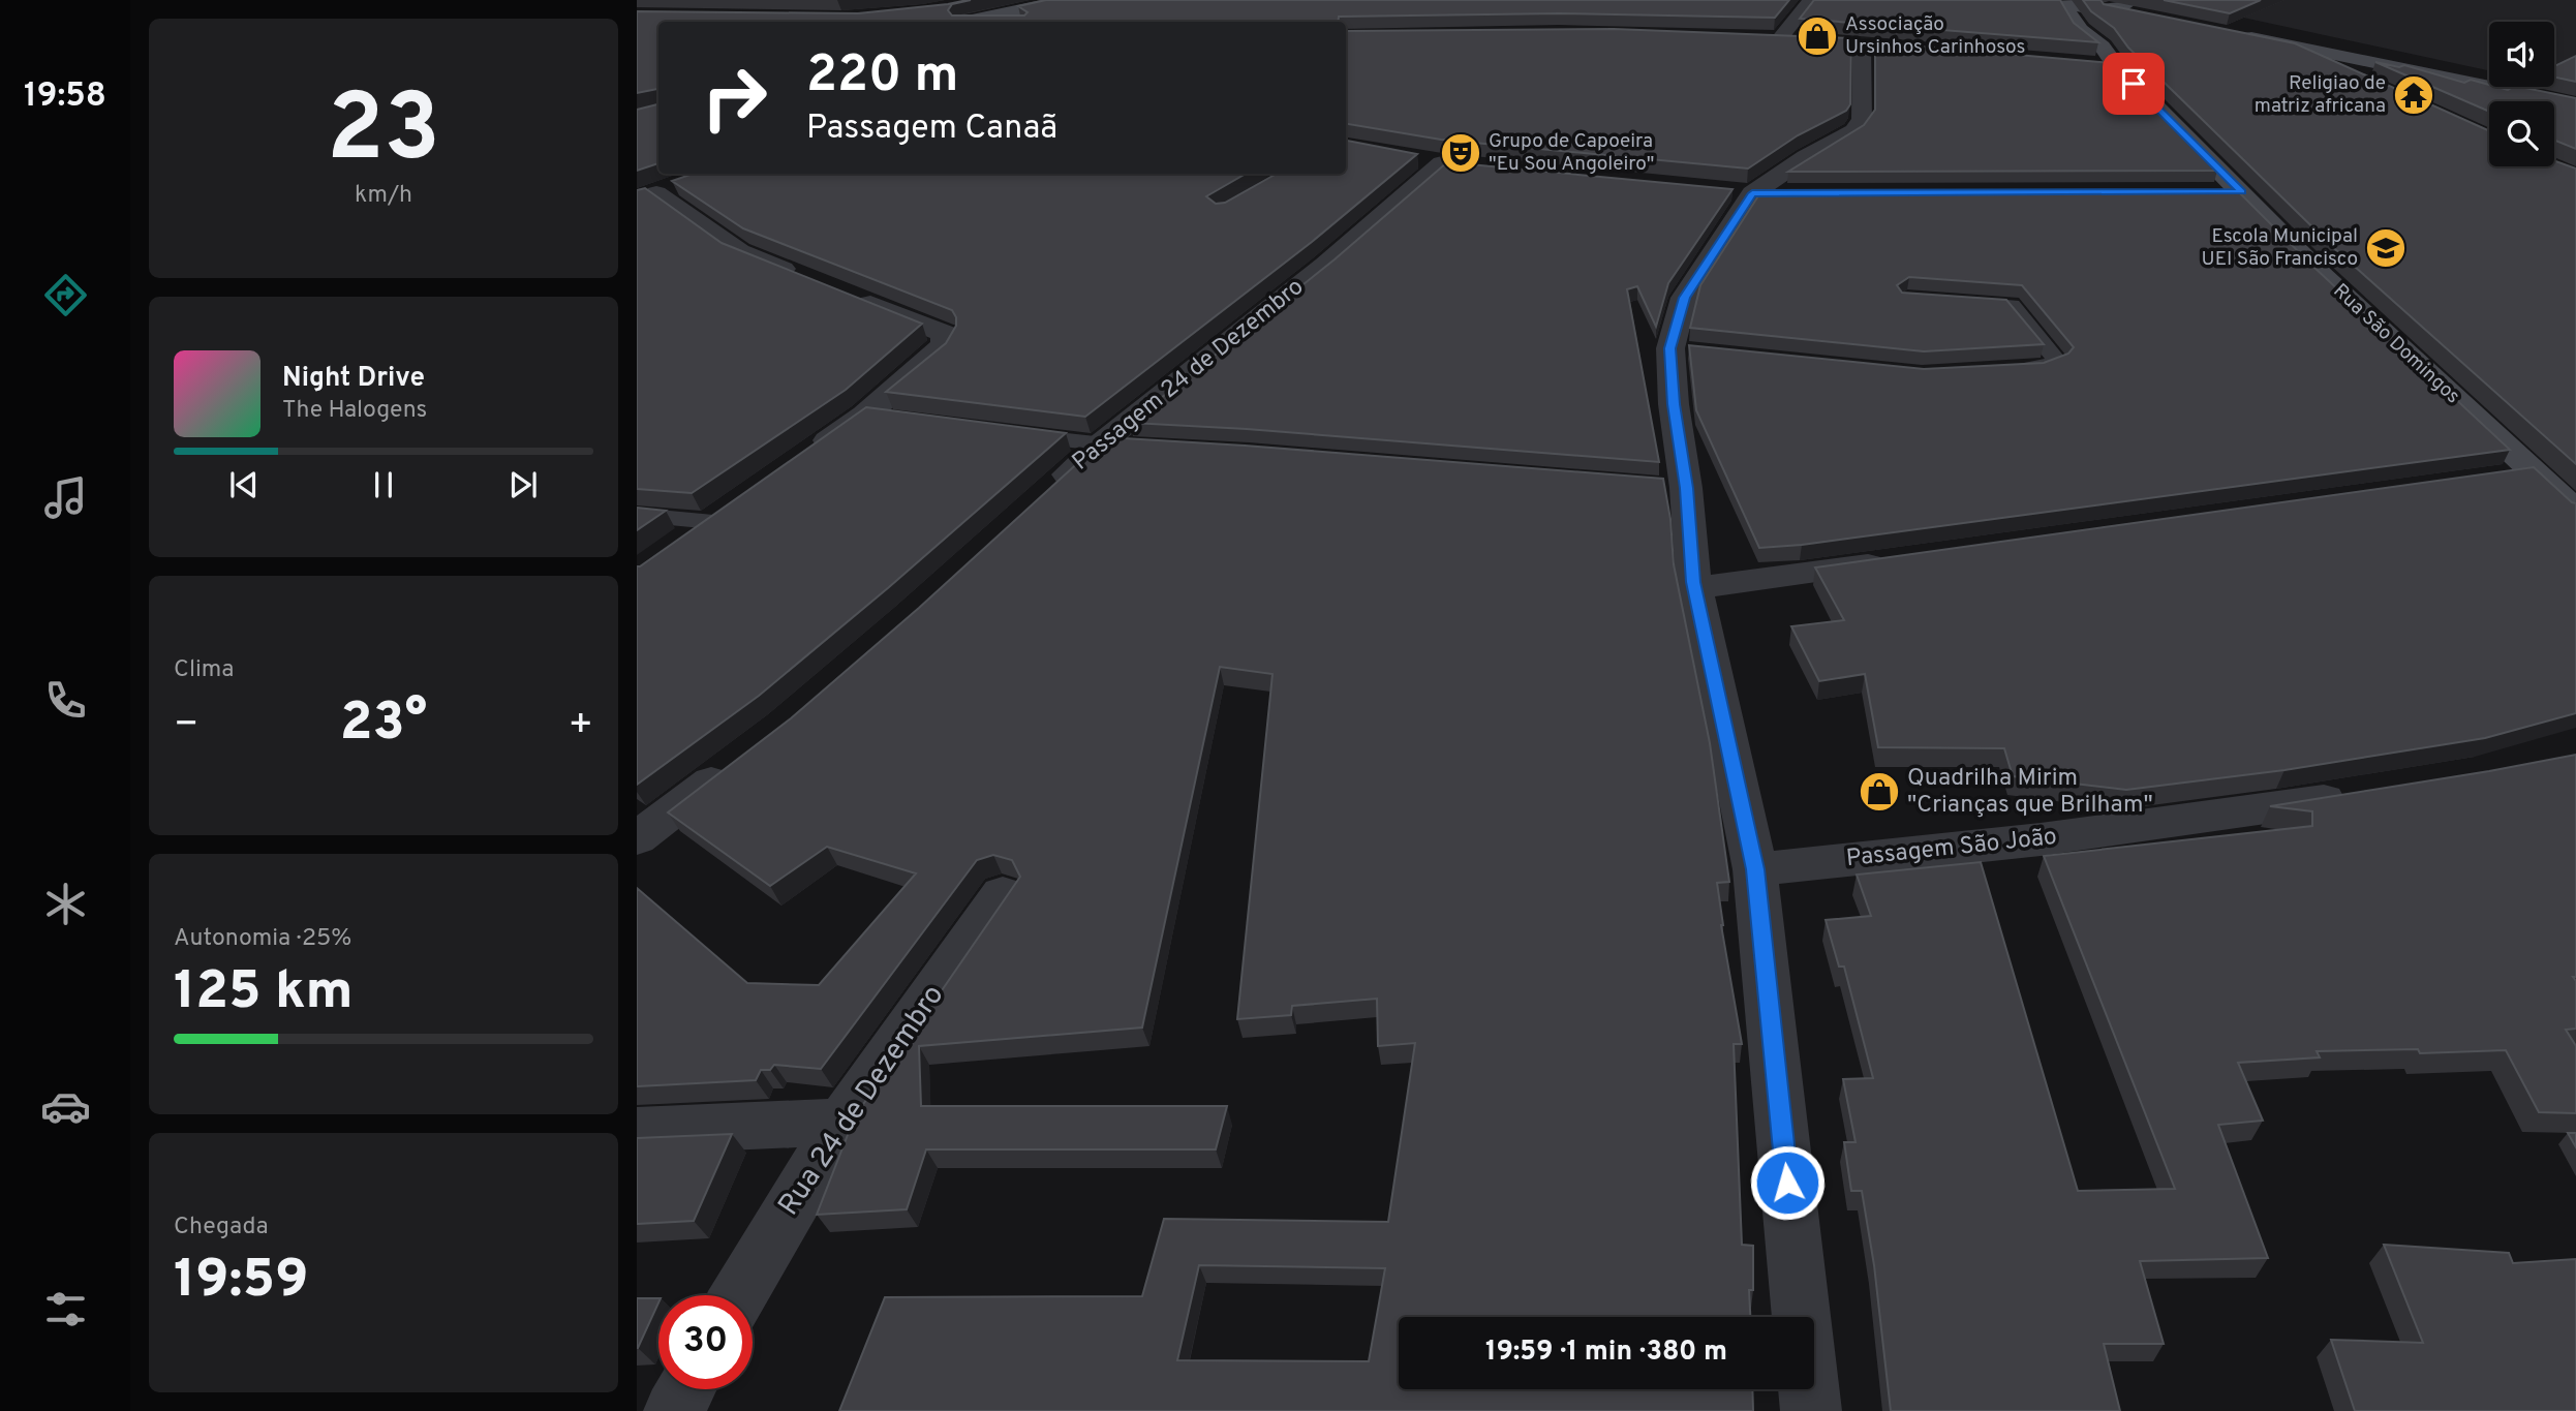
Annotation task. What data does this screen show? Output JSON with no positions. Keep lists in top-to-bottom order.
{
  "streets": {
    "street": [
      "Rua São Domingos",
      "Passagem 24 de Dezembro",
      "Passagem São João",
      "Rua 24 de Dezembro"
    ]
  },
  "places": {
    "shop": ["Associação Ursinhos Carinhosos", "Quadrilha Mirim \"Crianças que Brilham\""],
    "temple": ["Religiao de matriz africana"],
    "theatre": ["Grupo de Capoeira \"Eu Sou Angoleiro\""],
    "school or university": ["Escola Municipal UEI São Francisco"]
  },
  "page": {
    "tabs": "19:58",
    "tile": [
      ["23", "km/h"],
      "Clima",
      ["Autonomia · 25%", "125 km"],
      ["Chegada", "19:59"]
    ],
    "turn": ["220 m", "Passagem Canaã"],
    "song": ["Night Drive", "The Halogens"],
    "heat": ["−", "23°", "+"],
    "limit": "30",
    "trip": "19:59 · 1 min · 380 m"
  }
}
